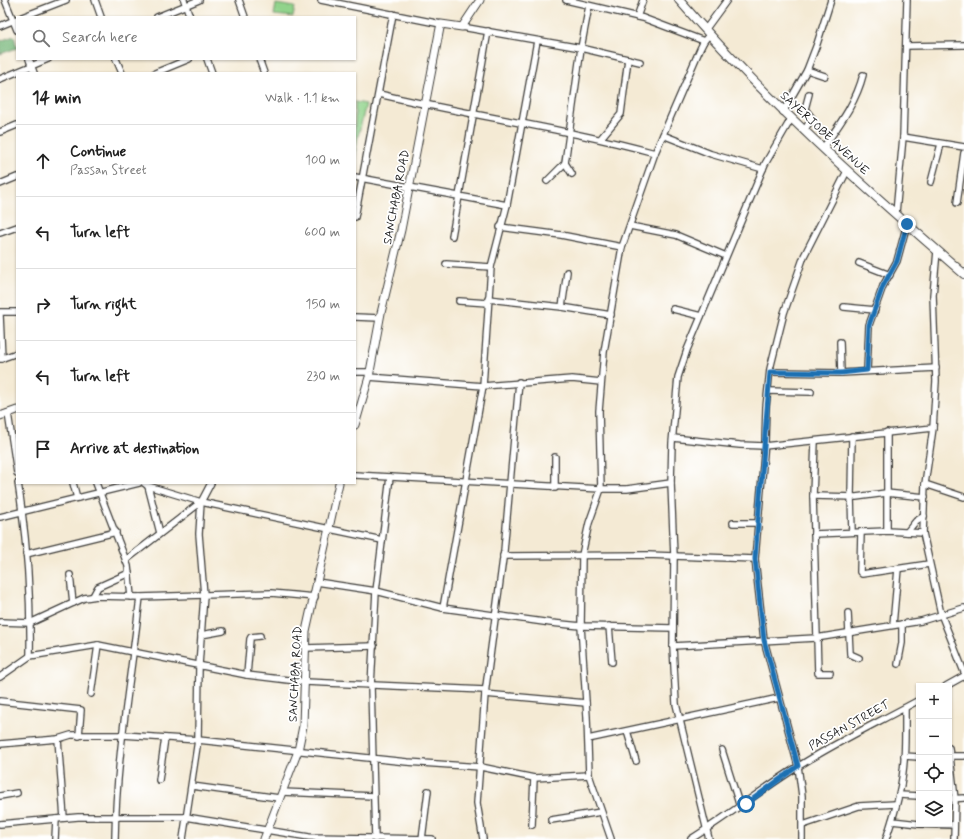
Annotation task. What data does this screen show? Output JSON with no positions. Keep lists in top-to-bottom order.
{
  "streets": {
    "main road": ["SAYERJOBE AVENUE"],
    "street": ["SANCHABA ROAD", "PASSAN STREET"]
  },
  "page": {
    "search": "Search here",
    "heading": ["14 min", "Walk · 1.1 km"],
    "list": [
      ["Continue", "Passan Street", "100 m"],
      ["Turn left", "600 m"],
      ["Turn right", "150 m"],
      ["Turn left", "230 m"],
      "Arrive at destination"
    ],
    "map_buttons": ["+", "−"]
  }
}
